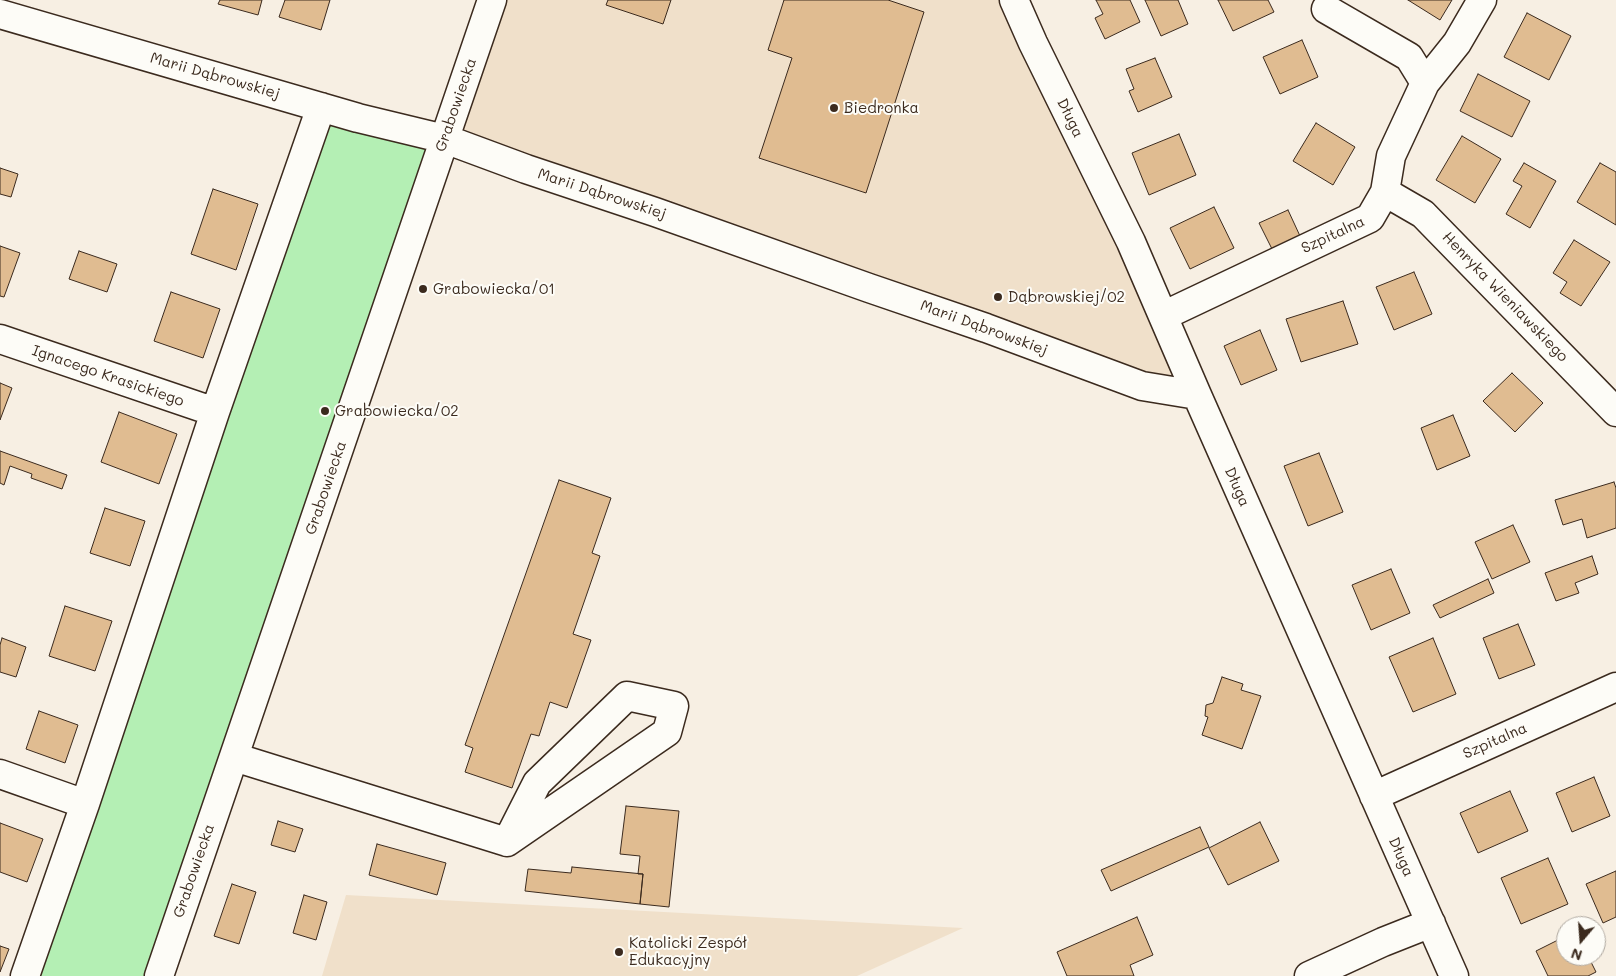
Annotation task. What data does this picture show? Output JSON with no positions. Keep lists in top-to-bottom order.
{
  "streets": {
    "street": [
      "Marii Dąbrowskiej",
      "Grabowiecka",
      "Długa",
      "Szpitalna",
      "Henryka Wieniawskiego",
      "Ignacego Krasickiego"
    ]
  },
  "crossings": [
    ["Marii Dąbrowskiej", "Grabowiecka"],
    ["Marii Dąbrowskiej", "Długa"],
    ["Długa", "Szpitalna"],
    ["Szpitalna", "Henryka Wieniawskiego"]
  ],
  "places": [
    "Biedronka",
    "Grabowiecka/01",
    "Dąbrowskiej/02",
    "Grabowiecka/02",
    "Katolicki Zespół Edukacyjny"
  ],
  "north": "bottom"
}
